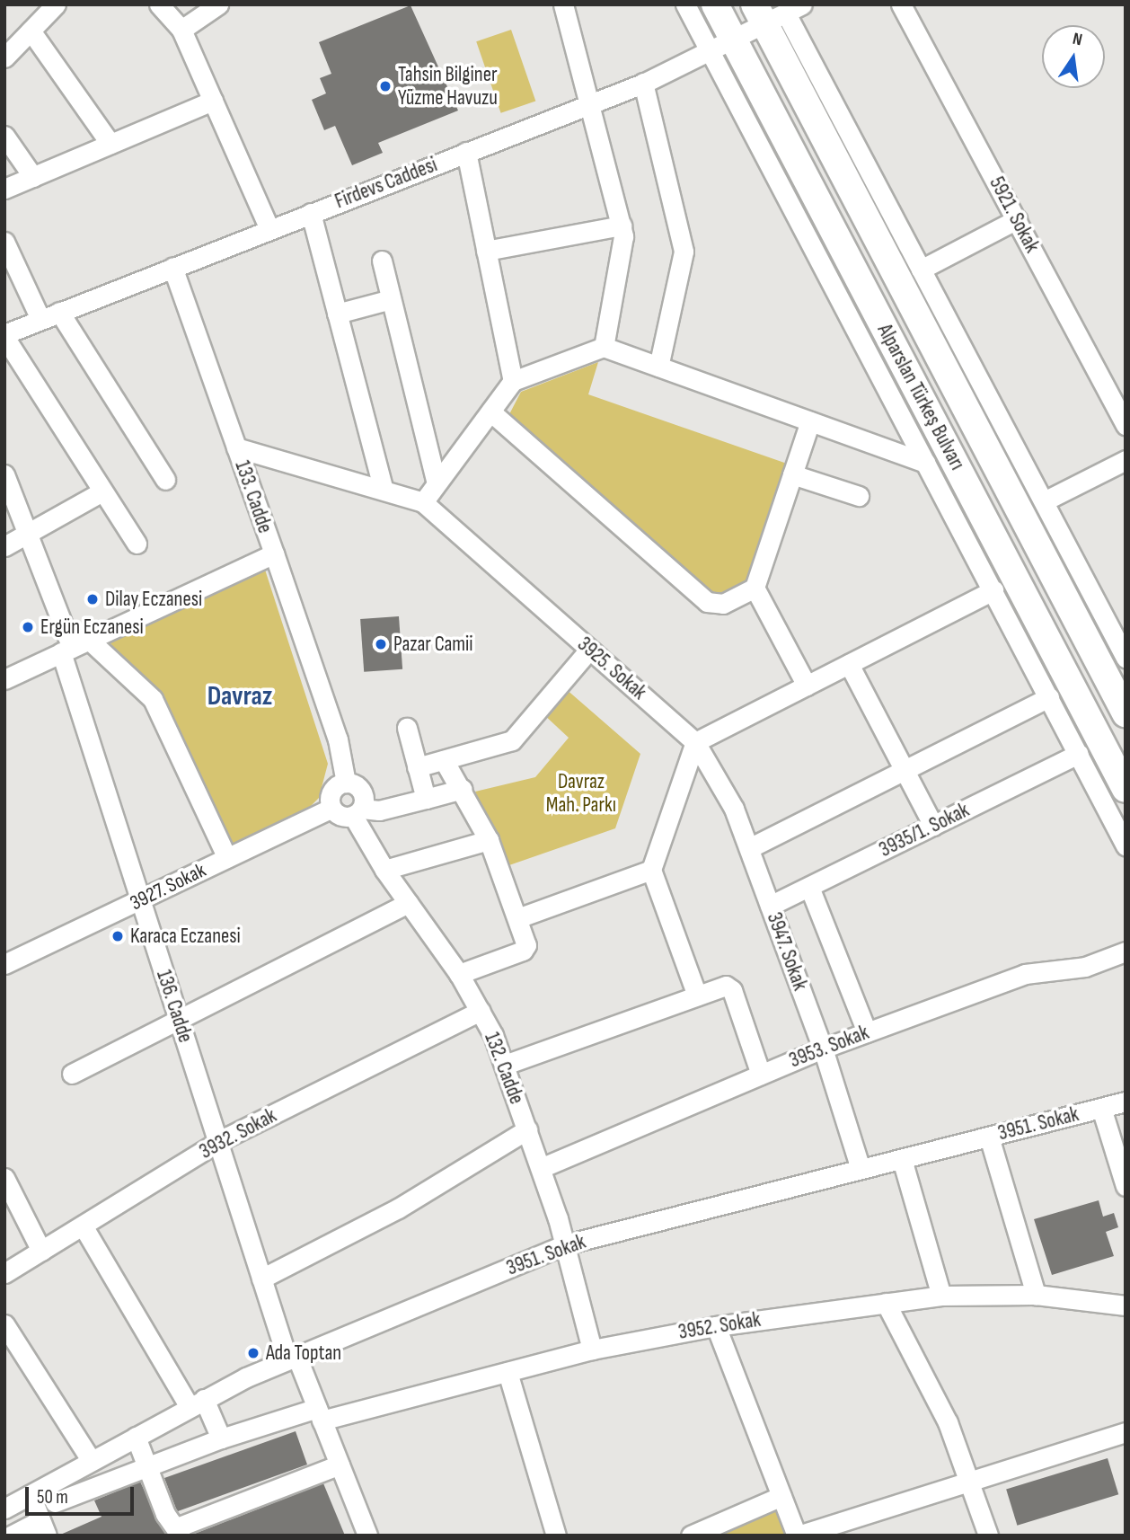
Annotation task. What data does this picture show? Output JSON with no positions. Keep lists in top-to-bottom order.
{
  "streets": {
    "highway": ["Alparslan Türkeş Bulvarı"],
    "street": [
      "Firdevs Caddesi",
      "5921. Sokak",
      "133. Cadde",
      "3925. Sokak",
      "3935/1. Sokak",
      "3927. Sokak",
      "3947. Sokak",
      "136. Cadde",
      "3953. Sokak",
      "132. Cadde",
      "3951. Sokak",
      "3932. Sokak",
      "3952. Sokak"
    ]
  },
  "crossings": [
    ["Firdevs Caddesi", "Alparslan Türkeş Bulvarı"],
    ["Firdevs Caddesi", "133. Cadde"],
    ["133. Cadde", "3925. Sokak"],
    ["133. Cadde", "136. Cadde"],
    ["3925. Sokak", "3947. Sokak"],
    ["3935/1. Sokak", "3947. Sokak"],
    ["3927. Sokak", "136. Cadde"],
    ["3927. Sokak", "132. Cadde"],
    ["3947. Sokak", "3953. Sokak"],
    ["3947. Sokak", "3951. Sokak"],
    ["136. Cadde", "3951. Sokak"],
    ["136. Cadde", "3932. Sokak"],
    ["136. Cadde", "3952. Sokak"],
    ["3953. Sokak", "132. Cadde"],
    ["132. Cadde", "3951. Sokak"],
    ["132. Cadde", "3932. Sokak"],
    ["132. Cadde", "3952. Sokak"]
  ],
  "districts": ["Davraz"],
  "parks": ["Davraz Mah. Parkı"],
  "places": [
    "Tahsin Bilginer Yüzme Havuzu",
    "Dilay Eczanesi",
    "Ergün Eczanesi",
    "Pazar Camii",
    "Karaca Eczanesi",
    "Ada Toptan"
  ],
  "scale_bar": "50 m",
  "north": "top"
}
